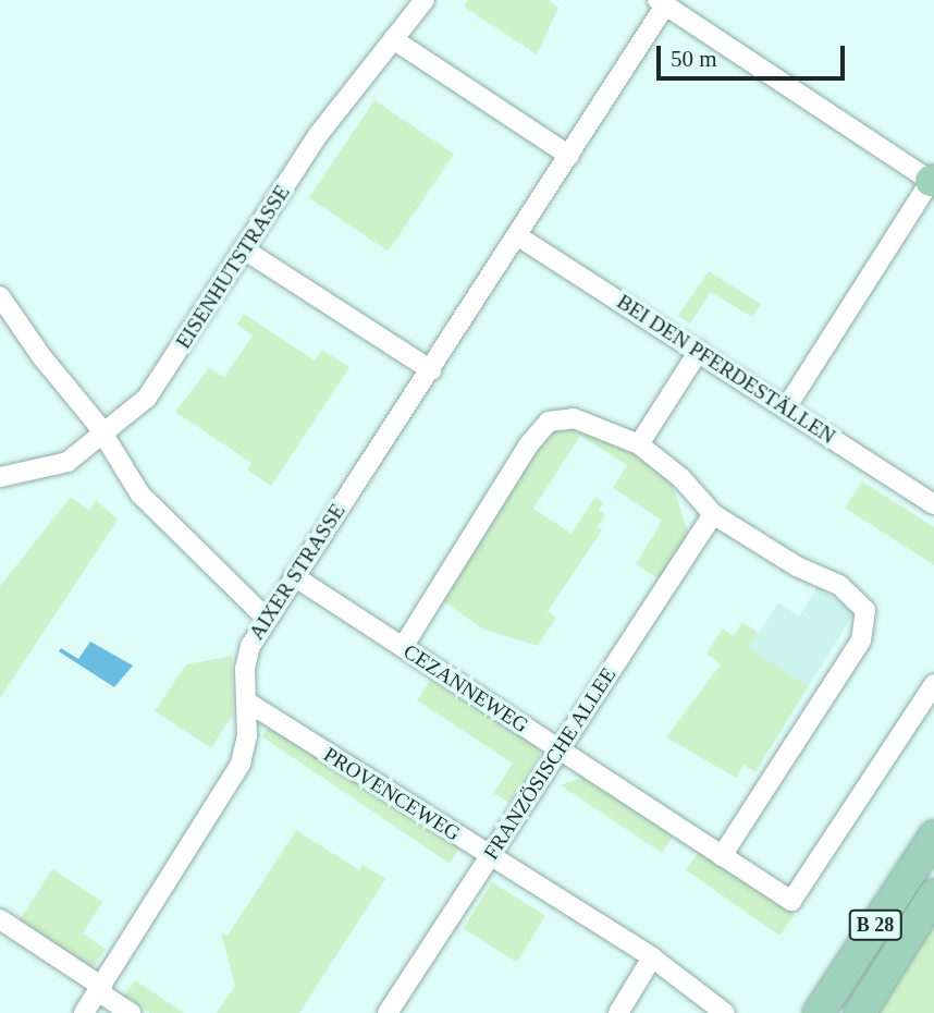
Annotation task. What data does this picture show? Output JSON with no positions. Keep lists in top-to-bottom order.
{
  "streets": {
    "main road": ["B 28"],
    "street": [
      "EISENHUTSTRASSE",
      "BEI DEN PFERDESTÄLLEN",
      "AIXER STRASSE",
      "CEZANNEWEG",
      "FRANZÖSISCHE ALLEE",
      "PROVENCEWEG"
    ]
  },
  "crossings": [
    ["BEI DEN PFERDESTÄLLEN", "AIXER STRASSE"],
    ["AIXER STRASSE", "CEZANNEWEG"],
    ["AIXER STRASSE", "PROVENCEWEG"],
    ["CEZANNEWEG", "FRANZÖSISCHE ALLEE"],
    ["FRANZÖSISCHE ALLEE", "PROVENCEWEG"]
  ],
  "scale_bar": "50 m"
}
